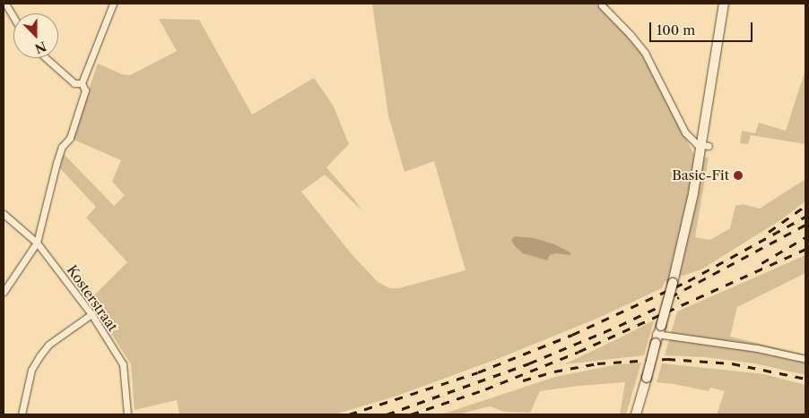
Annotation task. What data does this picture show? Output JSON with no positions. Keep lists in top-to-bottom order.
{
  "streets": {
    "street": ["Kosterstraat"]
  },
  "places": ["Basic-Fit"],
  "scale_bar": "100 m",
  "north": "bottom"
}
